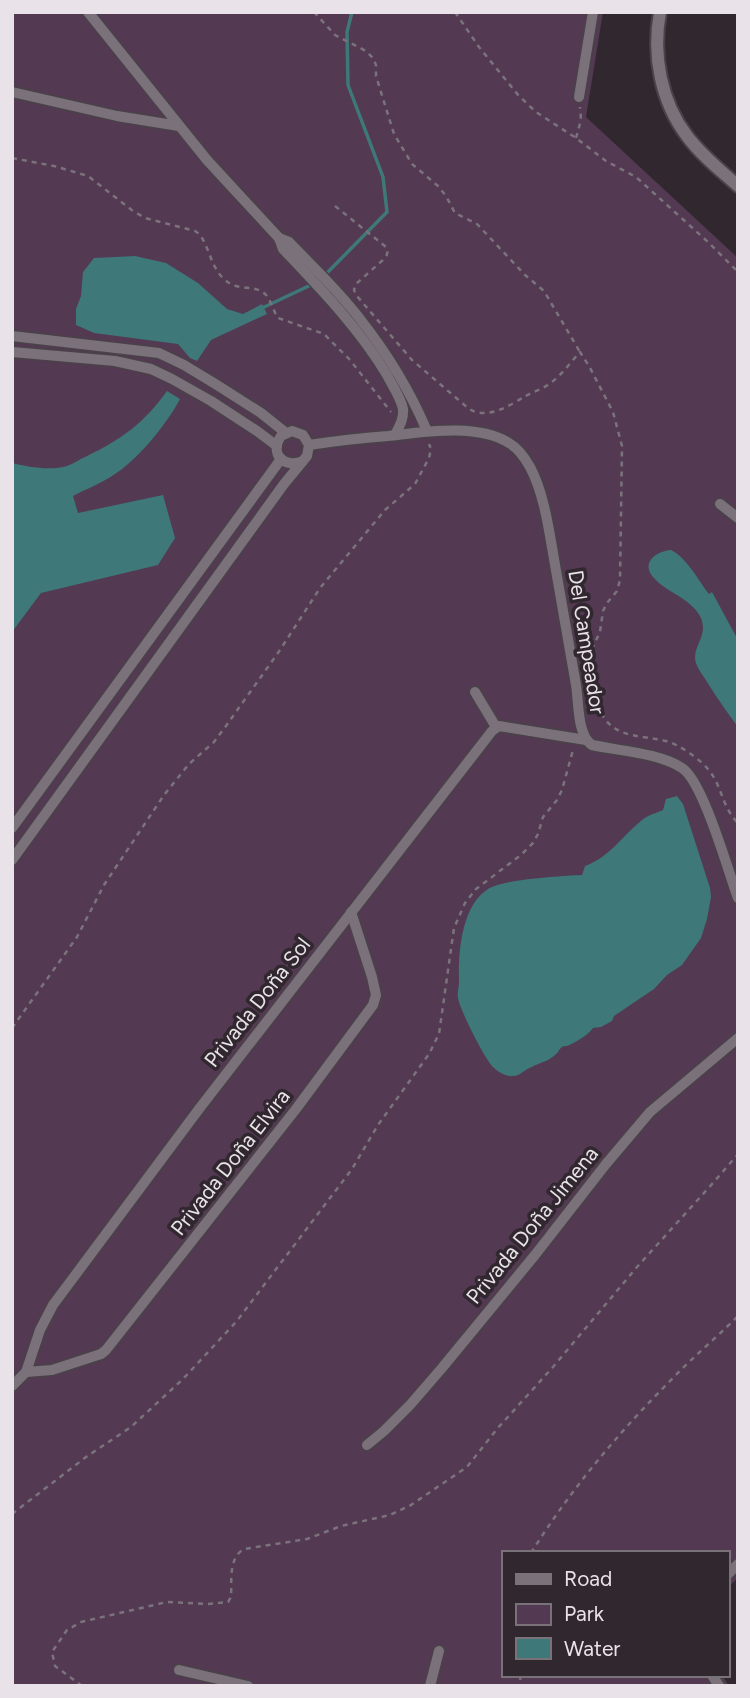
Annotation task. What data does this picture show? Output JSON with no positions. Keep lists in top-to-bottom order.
{
  "streets": {
    "street": [
      "Del Campeador",
      "Privada Doña Sol",
      "Privada Doña Elvira",
      "Privada Doña Jimena"
    ]
  },
  "crossings": [
    ["Privada Doña Sol", "Privada Doña Elvira"]
  ],
  "legend": ["Road", "Park", "Water"]
}
